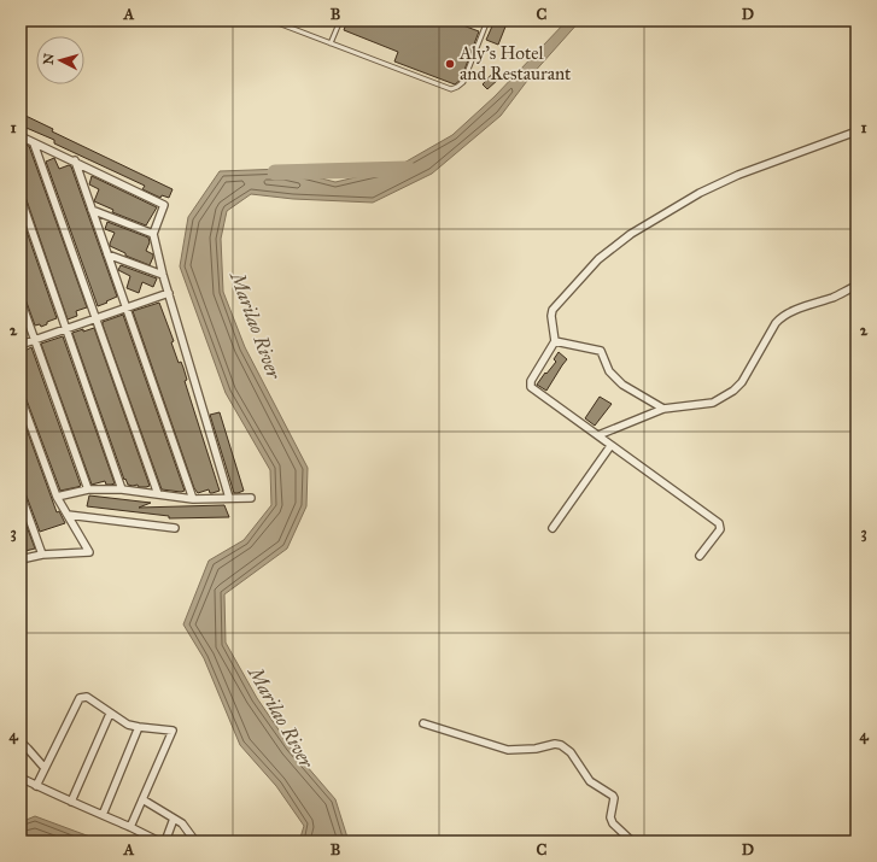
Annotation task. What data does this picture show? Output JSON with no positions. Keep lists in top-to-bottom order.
{
  "water": ["Marilao River"],
  "places": ["Aly's Hotel and Restaurant"],
  "north": "left",
  "grid": {
    "columns": [
      "A",
      "B",
      "C",
      "D"
    ],
    "rows": [
      "1",
      "2",
      "3",
      "4"
    ]
  }
}
